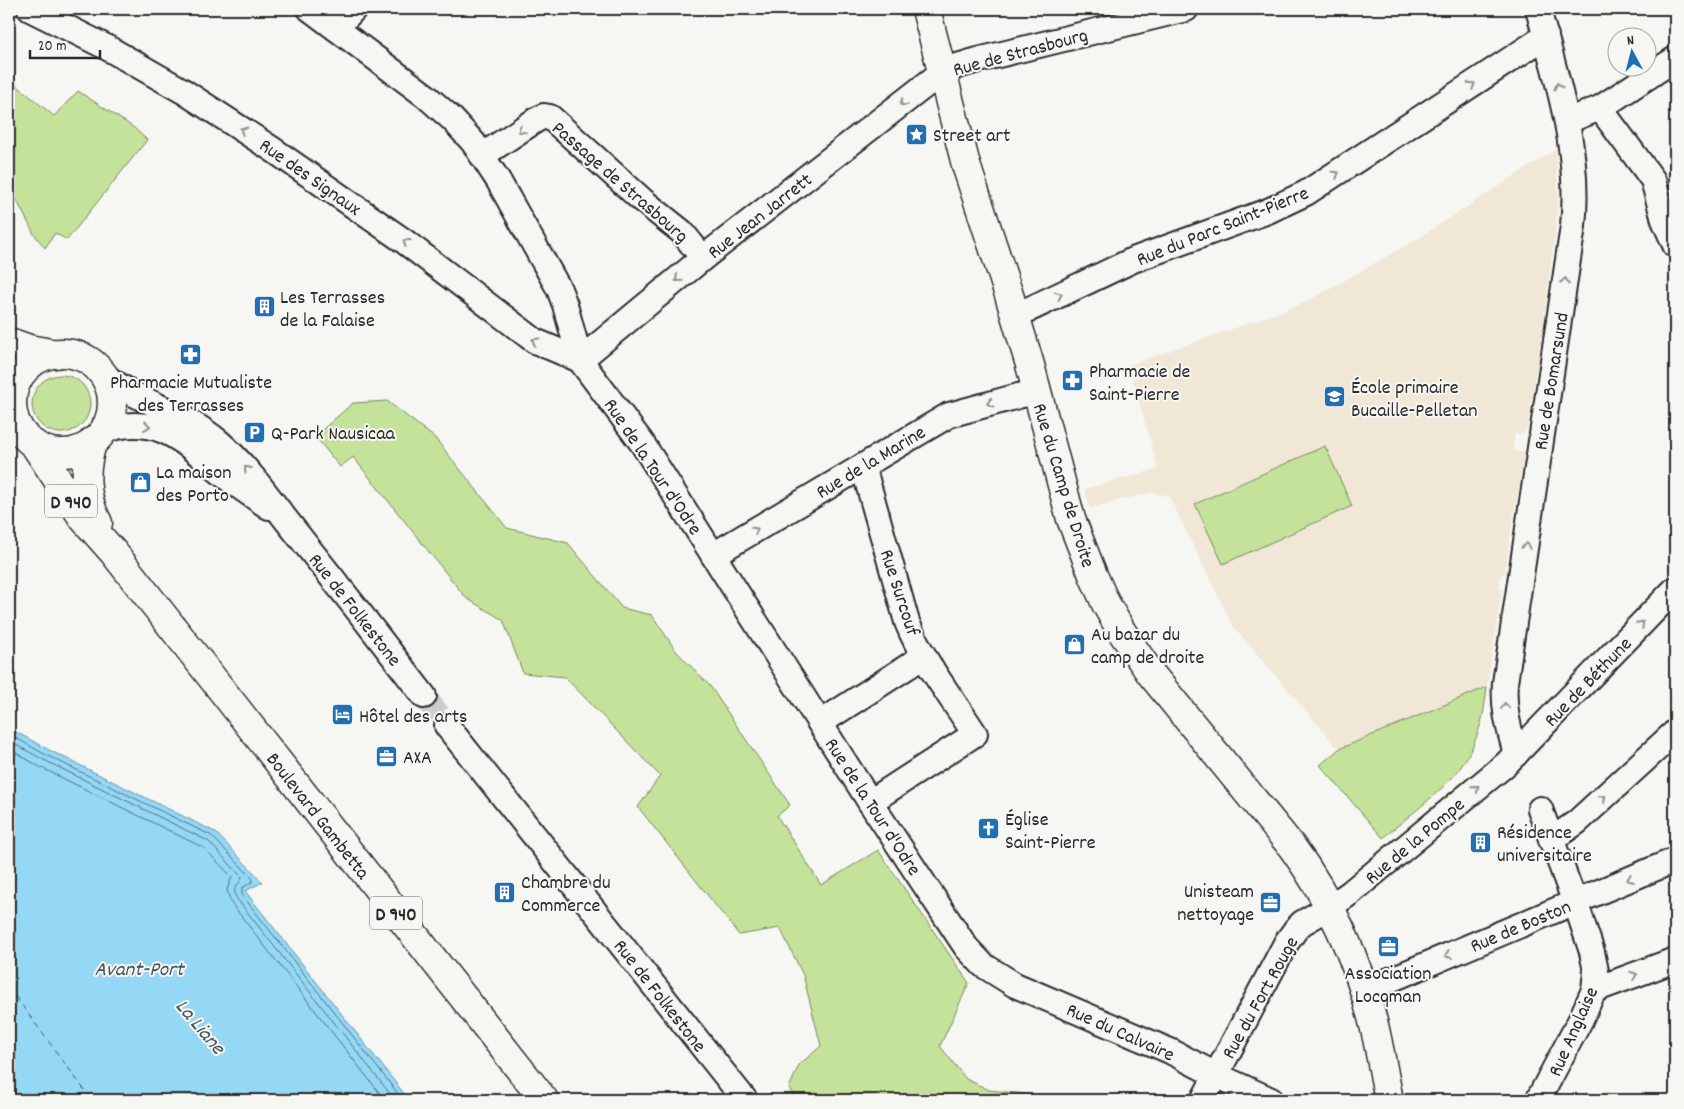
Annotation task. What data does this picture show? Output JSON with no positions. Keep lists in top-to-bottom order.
{
  "streets": {
    "main road": ["Rue du Camp de Droite", "D 940", "Boulevard Gambetta"],
    "street": [
      "Rue de Strasbourg",
      "Rue des Signaux",
      "Passage de Strasbourg",
      "Rue Jean Jarrett",
      "Rue du Parc Saint-Pierre",
      "Rue de Bomarsund",
      "Rue de la Marine",
      "Rue de la Tour d'Odre",
      "Rue Surcouf",
      "Rue de Folkestone",
      "Rue de Béthune",
      "Rue de la Pompe",
      "Rue de Boston",
      "Rue du Fort Rouge",
      "Rue du Calvaire",
      "Rue Anglaise"
    ]
  },
  "crossings": [
    ["Rue de Strasbourg", "Rue Jean Jarrett"],
    ["Rue de Strasbourg", "Rue du Camp de Droite"],
    ["Rue des Signaux", "Rue Jean Jarrett"],
    ["Rue des Signaux", "Rue de la Tour d'Odre"],
    ["Passage de Strasbourg", "Rue Jean Jarrett"],
    ["Passage de Strasbourg", "Rue de la Tour d'Odre"],
    ["Rue Jean Jarrett", "Rue de la Tour d'Odre"],
    ["Rue Jean Jarrett", "Rue du Camp de Droite"],
    ["Rue du Parc Saint-Pierre", "Rue de Bomarsund"],
    ["Rue du Parc Saint-Pierre", "Rue du Camp de Droite"],
    ["Rue de Bomarsund", "Rue de Béthune"],
    ["Rue de la Marine", "Rue de la Tour d'Odre"],
    ["Rue de la Marine", "Rue du Camp de Droite"],
    ["Rue de la Marine", "Rue Surcouf"],
    ["Rue de la Tour d'Odre", "Rue Surcouf"],
    ["Rue de la Tour d'Odre", "Rue du Calvaire"],
    ["Rue du Camp de Droite", "Rue de la Pompe"],
    ["Rue du Camp de Droite", "Rue de Boston"],
    ["Rue du Camp de Droite", "Rue du Fort Rouge"],
    ["Rue de Folkestone", "Boulevard Gambetta"],
    ["Rue de Béthune", "Rue de la Pompe"],
    ["Rue de la Pompe", "Rue du Fort Rouge"],
    ["Rue de Boston", "Rue Anglaise"],
    ["Rue du Fort Rouge", "Rue du Calvaire"]
  ],
  "one_way": [
    "Rue des Signaux",
    "Passage de Strasbourg",
    "Rue Jean Jarrett",
    "Rue du Parc Saint-Pierre",
    "Rue de Bomarsund",
    "Rue de la Pompe"
  ],
  "water": ["Avant-Port", "La Liane"],
  "places": {
    "place": ["Street art"],
    "building": ["Les Terrasses de la Falaise", "Résidence universitaire", "Chambre du Commerce"],
    "pharmacy": ["Pharmacie Mutualiste des Terrasses", "Pharmacie de Saint-Pierre"],
    "school or university": ["École primaire Bucaille-Pelletan"],
    "parking": ["Q-Park Nausicaa"],
    "shop": ["La maison des Porto", "Au bazar du camp de droite"],
    "hotel": ["Hôtel des arts"],
    "office": ["AXA", "Unisteam nettoyage", "Association Locqman"],
    "church": ["Église Saint-Pierre"]
  },
  "scale_bar": "20 m",
  "north": "top"
}
